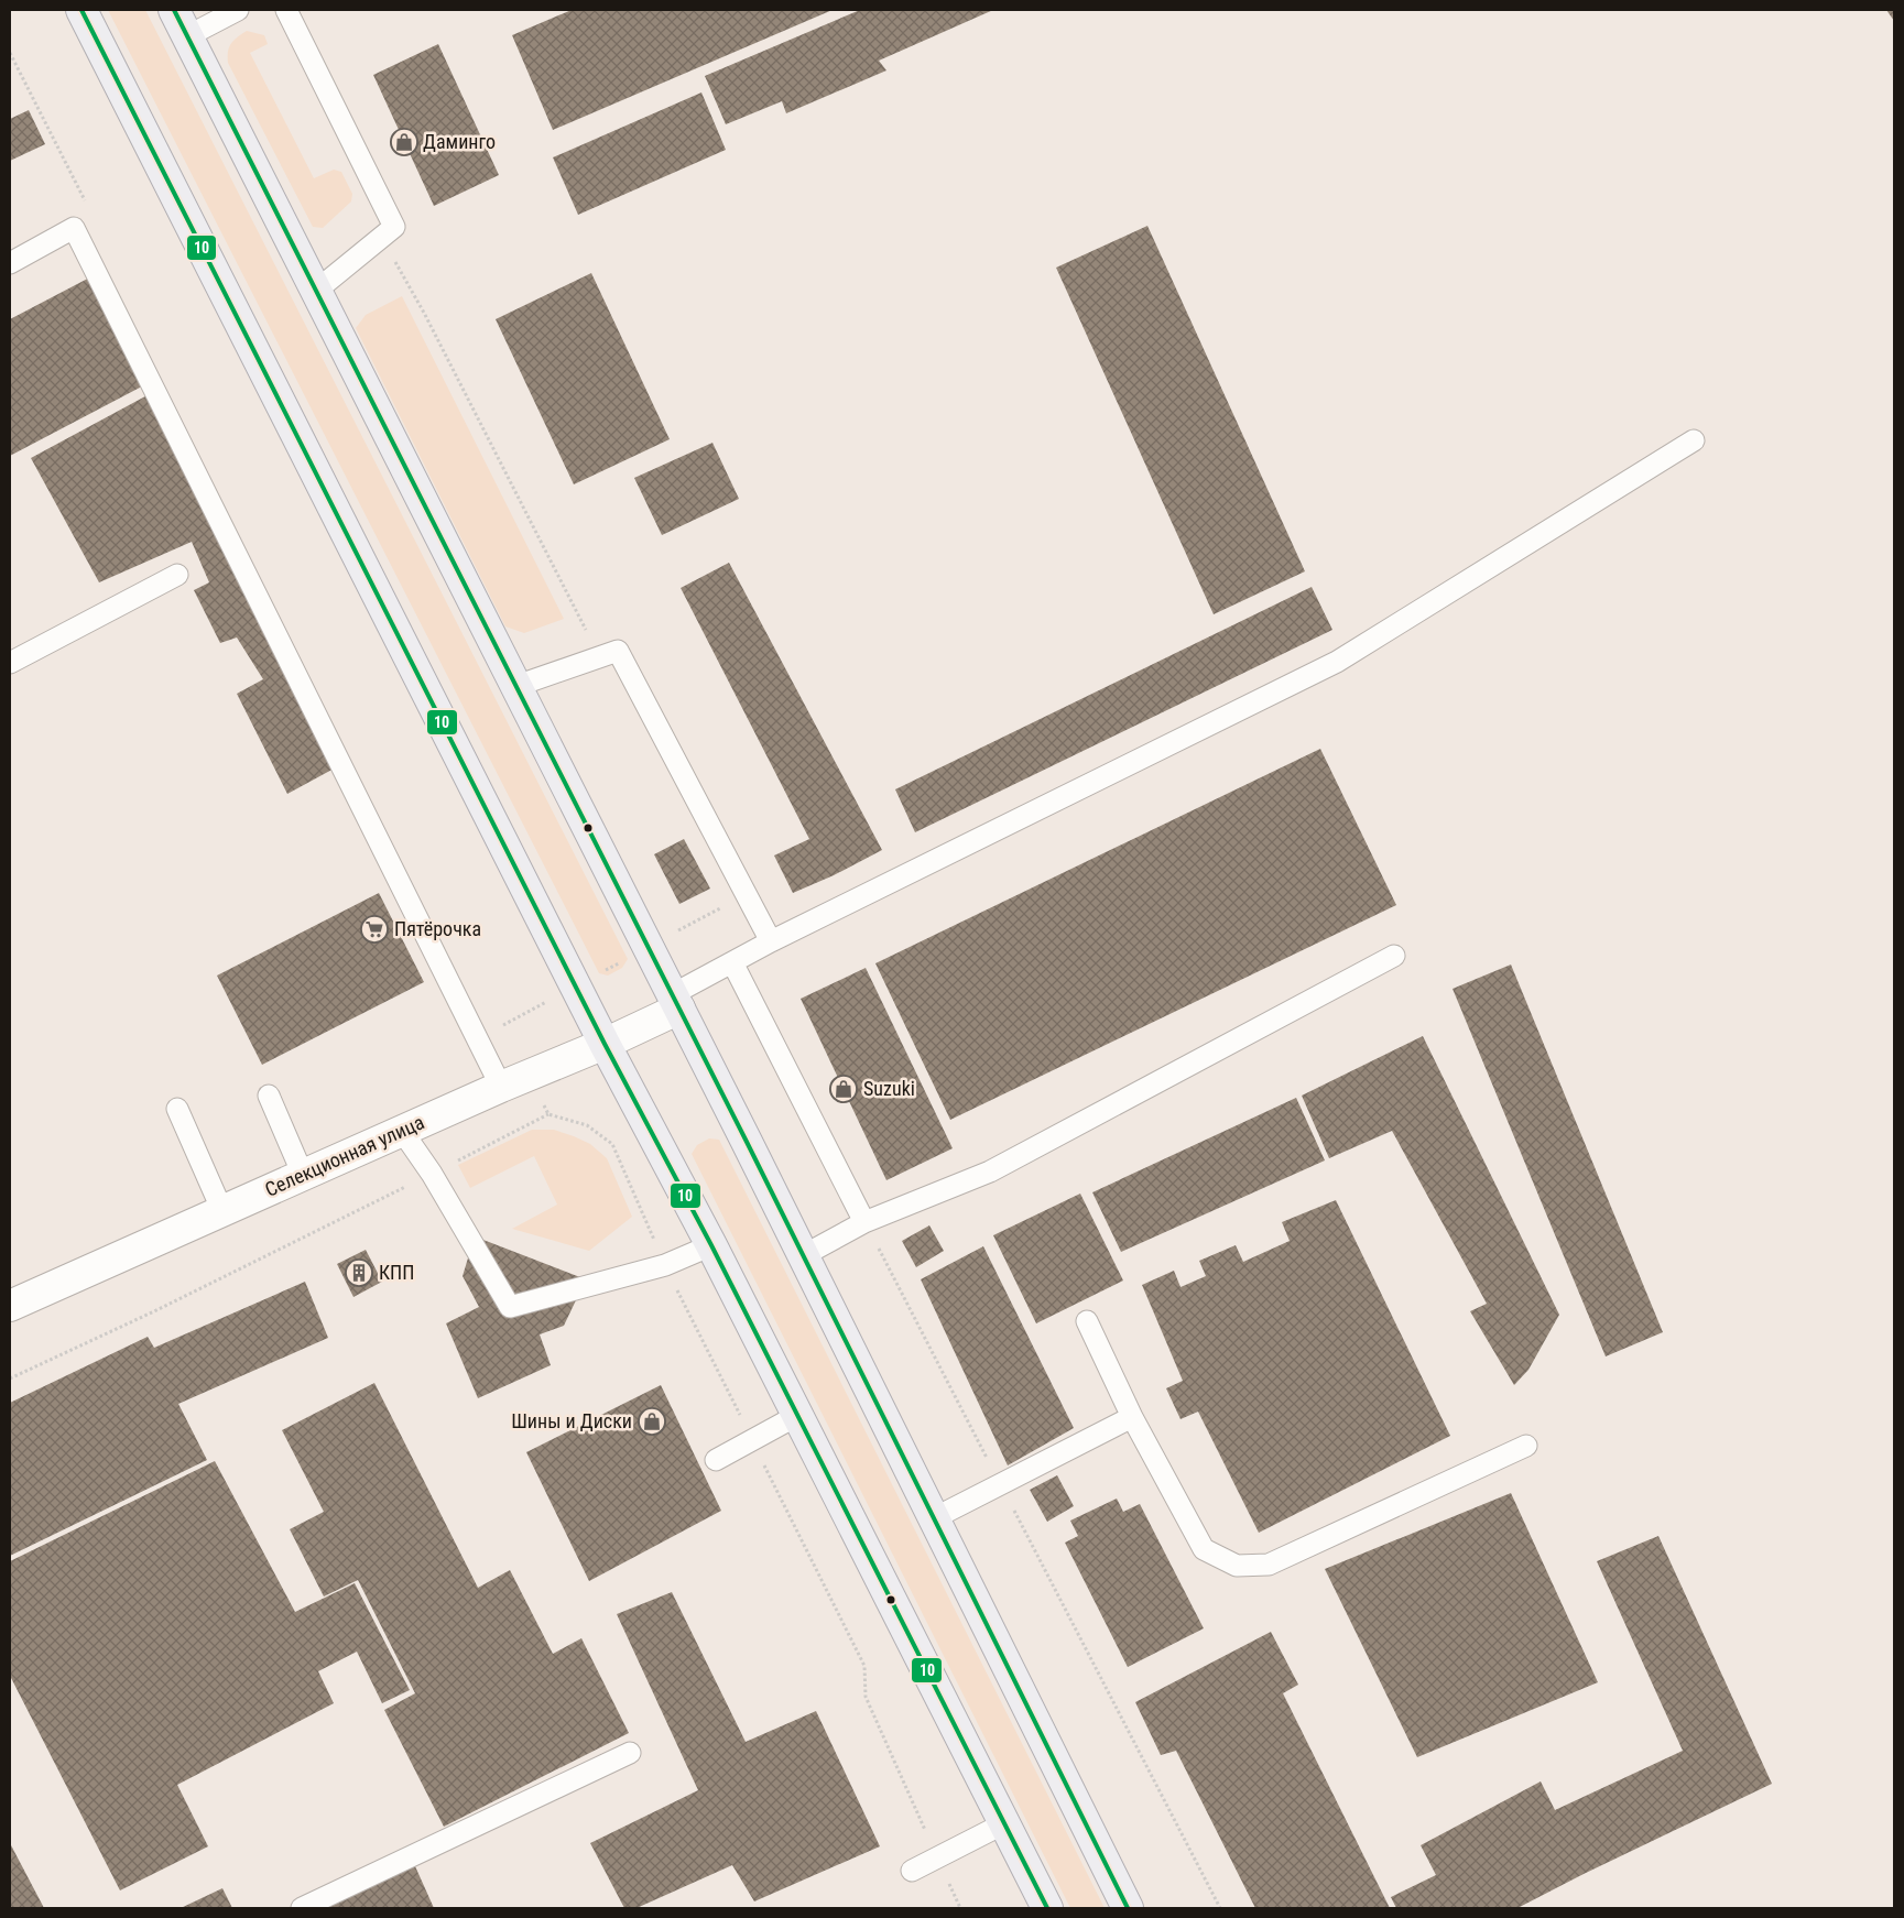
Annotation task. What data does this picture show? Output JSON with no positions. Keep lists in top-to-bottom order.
{
  "streets": {
    "street": ["Селекционная улица"]
  },
  "places": {
    "shop": ["Даминго", "Suzuki", "Шины и Диски"],
    "supermarket": ["Пятёрочка"],
    "building": ["КПП"]
  },
  "lines": ["transit line 10"]
}
